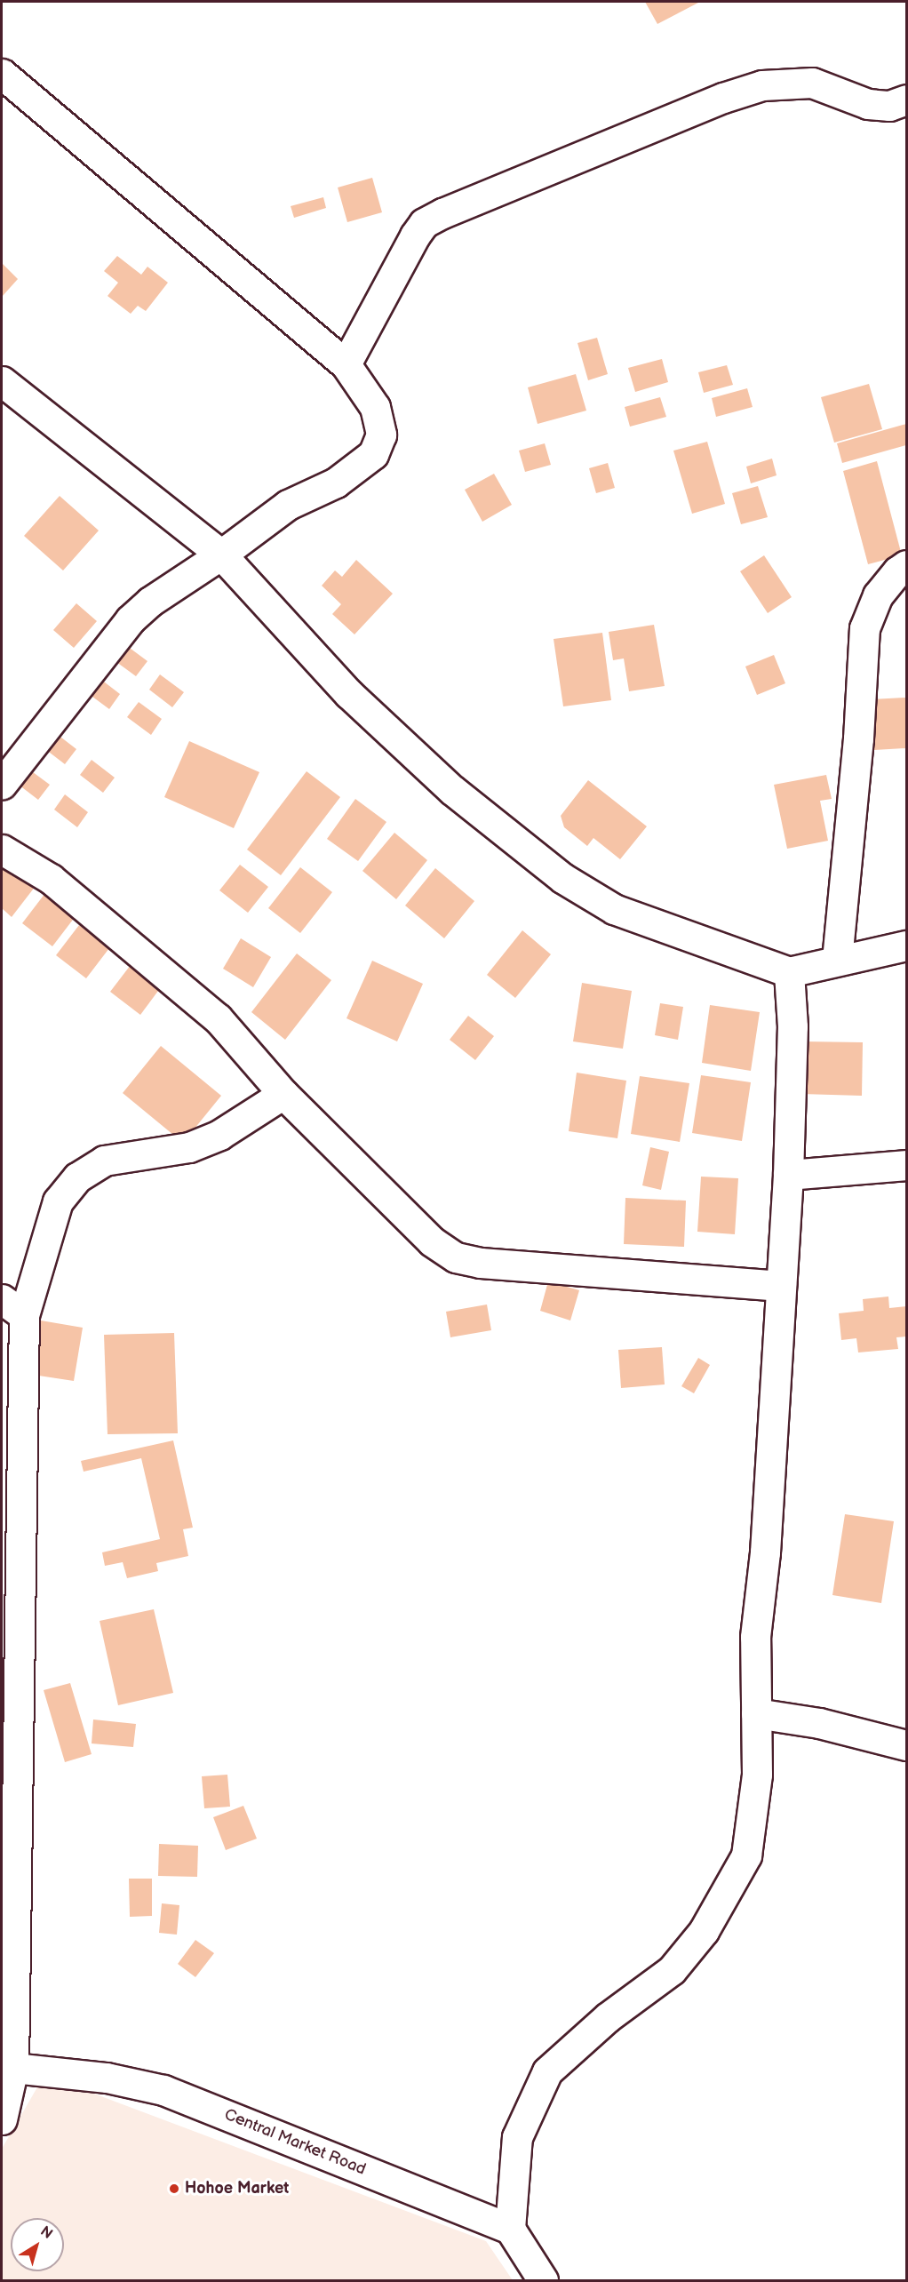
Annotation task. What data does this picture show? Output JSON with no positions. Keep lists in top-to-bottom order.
{
  "streets": {
    "street": ["Central Market Road"]
  },
  "places": ["Hohoe Market"],
  "north": "top right"
}
